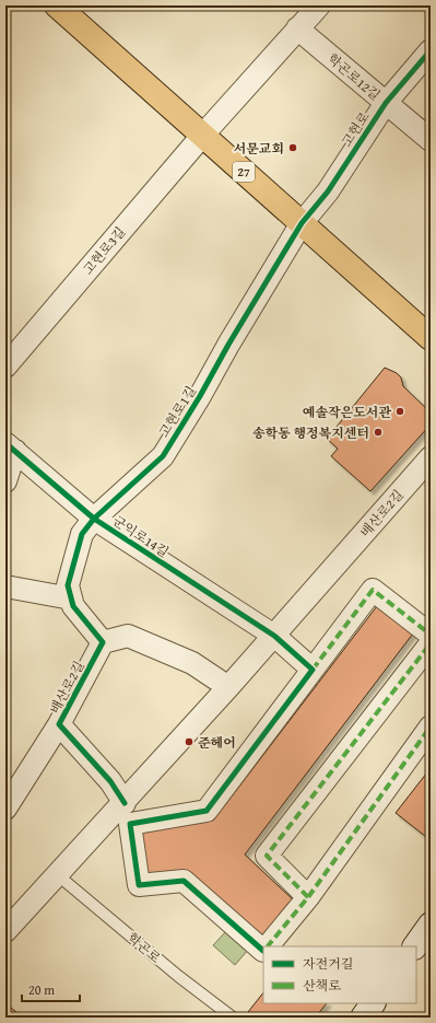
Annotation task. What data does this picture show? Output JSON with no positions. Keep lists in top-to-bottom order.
{
  "streets": {
    "main road": ["27"],
    "street": [
      "학곤로12길",
      "고현로",
      "고현로3길",
      "고현로1길",
      "배산로2길",
      "군익로14길"
    ],
    "lane": ["학곤로"]
  },
  "crossings": [
    ["학곤로12길", "고현로"],
    ["고현로", "27"],
    ["고현로", "고현로1길"],
    ["27", "고현로3길"],
    ["27", "고현로1길"],
    ["고현로1길", "군익로14길"],
    ["배산로2길", "군익로14길"],
    ["배산로2길", "학곤로"]
  ],
  "places": [
    "서문교회",
    "예솔작은도서관",
    "송학동 행정복지센터",
    "준헤어"
  ],
  "legend": ["자전거길", "산책로"],
  "scale_bar": "20 m"
}
